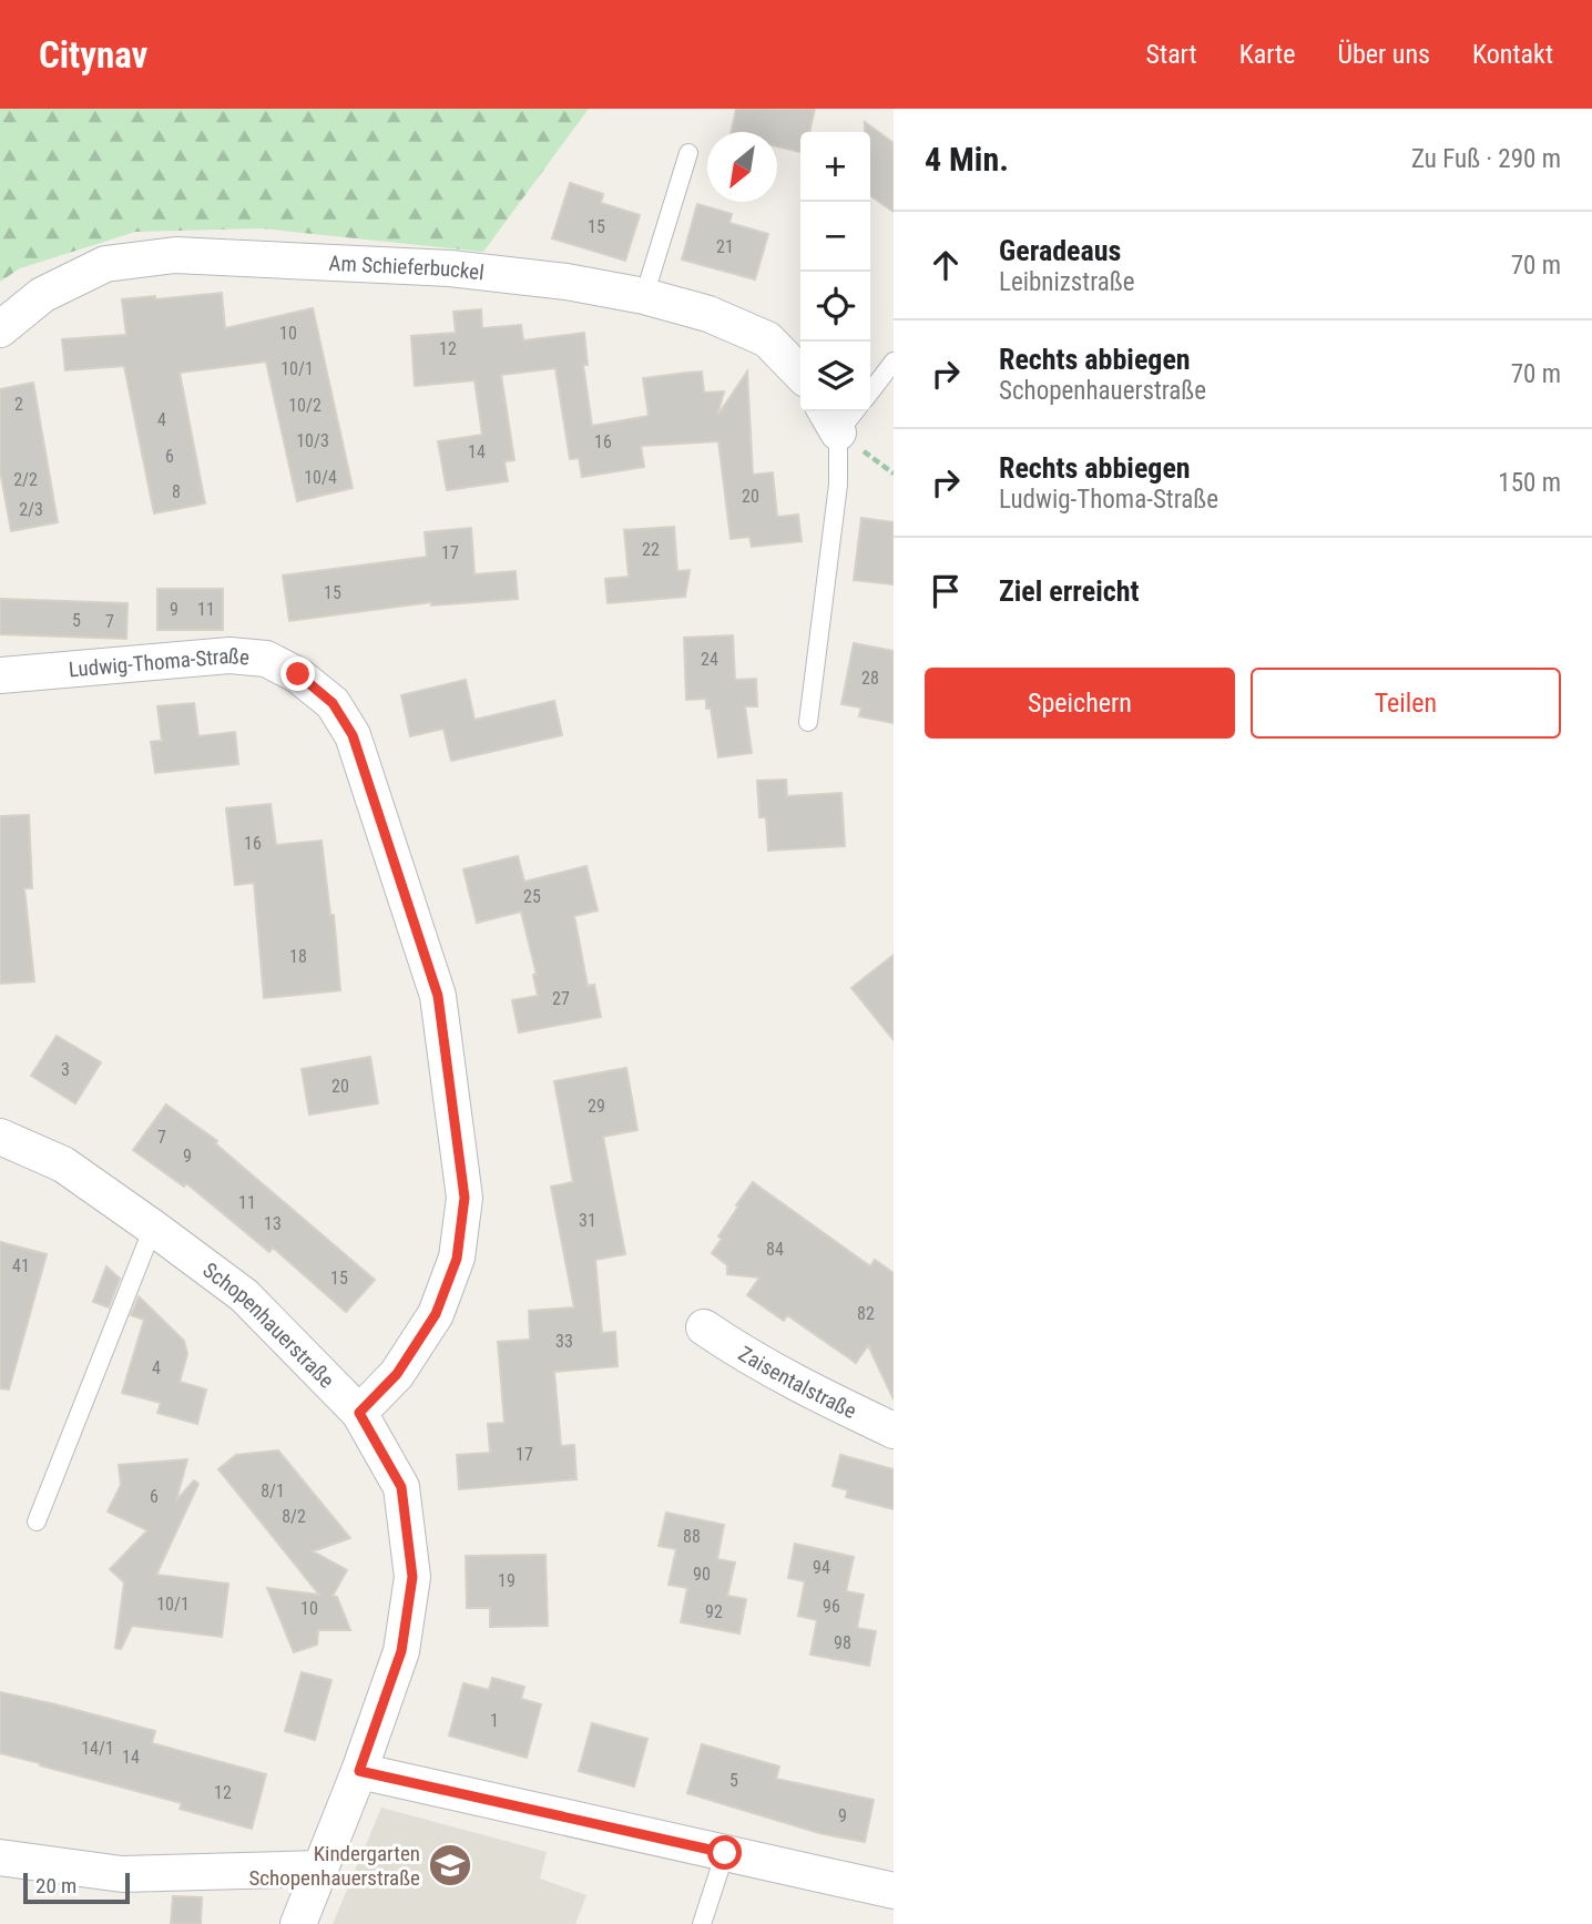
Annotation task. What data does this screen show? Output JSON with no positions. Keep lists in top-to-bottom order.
{
  "streets": {
    "street": [
      "Am Schieferbuckel",
      "Ludwig-Thoma-Straße",
      "Schopenhauerstraße",
      "Zaisentalstraße"
    ]
  },
  "crossings": [
    ["Ludwig-Thoma-Straße", "Schopenhauerstraße"]
  ],
  "places": {
    "school or university": ["Kindergarten Schopenhauerstraße"]
  },
  "house_numbers": [
    "15",
    "21",
    "10",
    "12",
    "10/1",
    "2",
    "10/2",
    "4",
    "10/3",
    "16",
    "14",
    "6",
    "10/4",
    "2/2",
    "8",
    "20",
    "2/3",
    "22",
    "17",
    "15",
    "9",
    "11",
    "5",
    "7",
    "24",
    "28",
    "16",
    "25",
    "18",
    "27",
    "3",
    "20",
    "29",
    "7",
    "9",
    "11",
    "31",
    "13",
    "84",
    "41",
    "15",
    "82",
    "33",
    "4",
    "17",
    "8/1",
    "6",
    "8/2",
    "88",
    "94",
    "90",
    "19",
    "10/1",
    "96",
    "10",
    "92",
    "98",
    "1",
    "14/1",
    "14",
    "5",
    "12",
    "9"
  ],
  "scale_bar": "20 m",
  "north": "bottom left",
  "page": {
    "header": "Citynav",
    "nav": [
      "Start",
      "Karte",
      "Über uns",
      "Kontakt"
    ],
    "heading": ["4 Min.", "Zu Fuß · 290 m"],
    "map_buttons": ["+", "−"],
    "list": [
      ["Geradeaus", "Leibnizstraße", "70 m"],
      ["Rechts abbiegen", "Schopenhauerstraße", "70 m"],
      ["Rechts abbiegen", "Ludwig-Thoma-Straße", "150 m"],
      "Ziel erreicht"
    ],
    "buttons": ["Speichern", "Teilen"],
    "scale": "20 m"
  }
}
